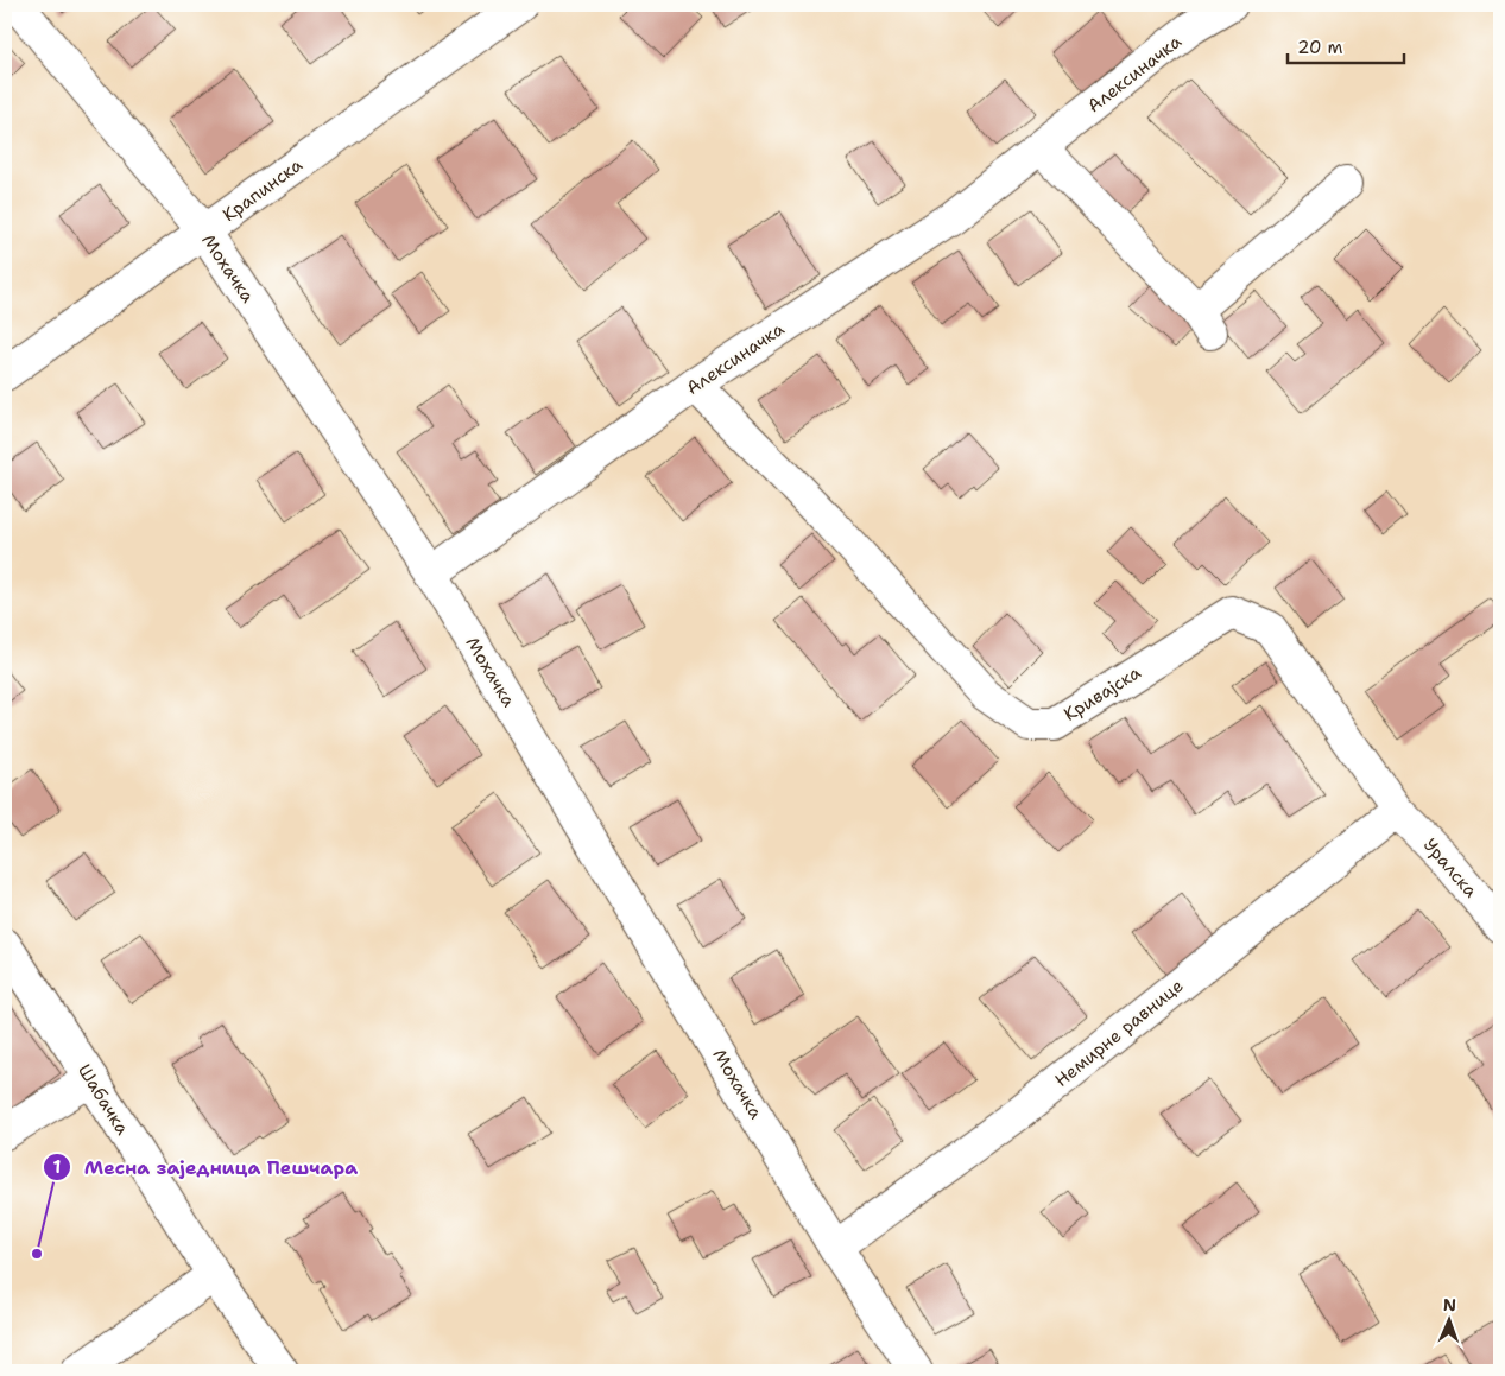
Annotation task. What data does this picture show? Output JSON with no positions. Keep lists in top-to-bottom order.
{
  "streets": {
    "street": [
      "Алексиначка",
      "Крапинска",
      "Мохачка",
      "Кривајска",
      "Уралска",
      "Немирне равнице",
      "Шабачка"
    ]
  },
  "crossings": [
    ["Алексиначка", "Мохачка"],
    ["Алексиначка", "Кривајска"],
    ["Крапинска", "Мохачка"],
    ["Мохачка", "Немирне равнице"],
    ["Кривајска", "Уралска"],
    ["Кривајска", "Немирне равнице"],
    ["Уралска", "Немирне равнице"]
  ],
  "places": ["Месна заједница Пешчара"],
  "scale_bar": "20 m",
  "north": "top"
}
